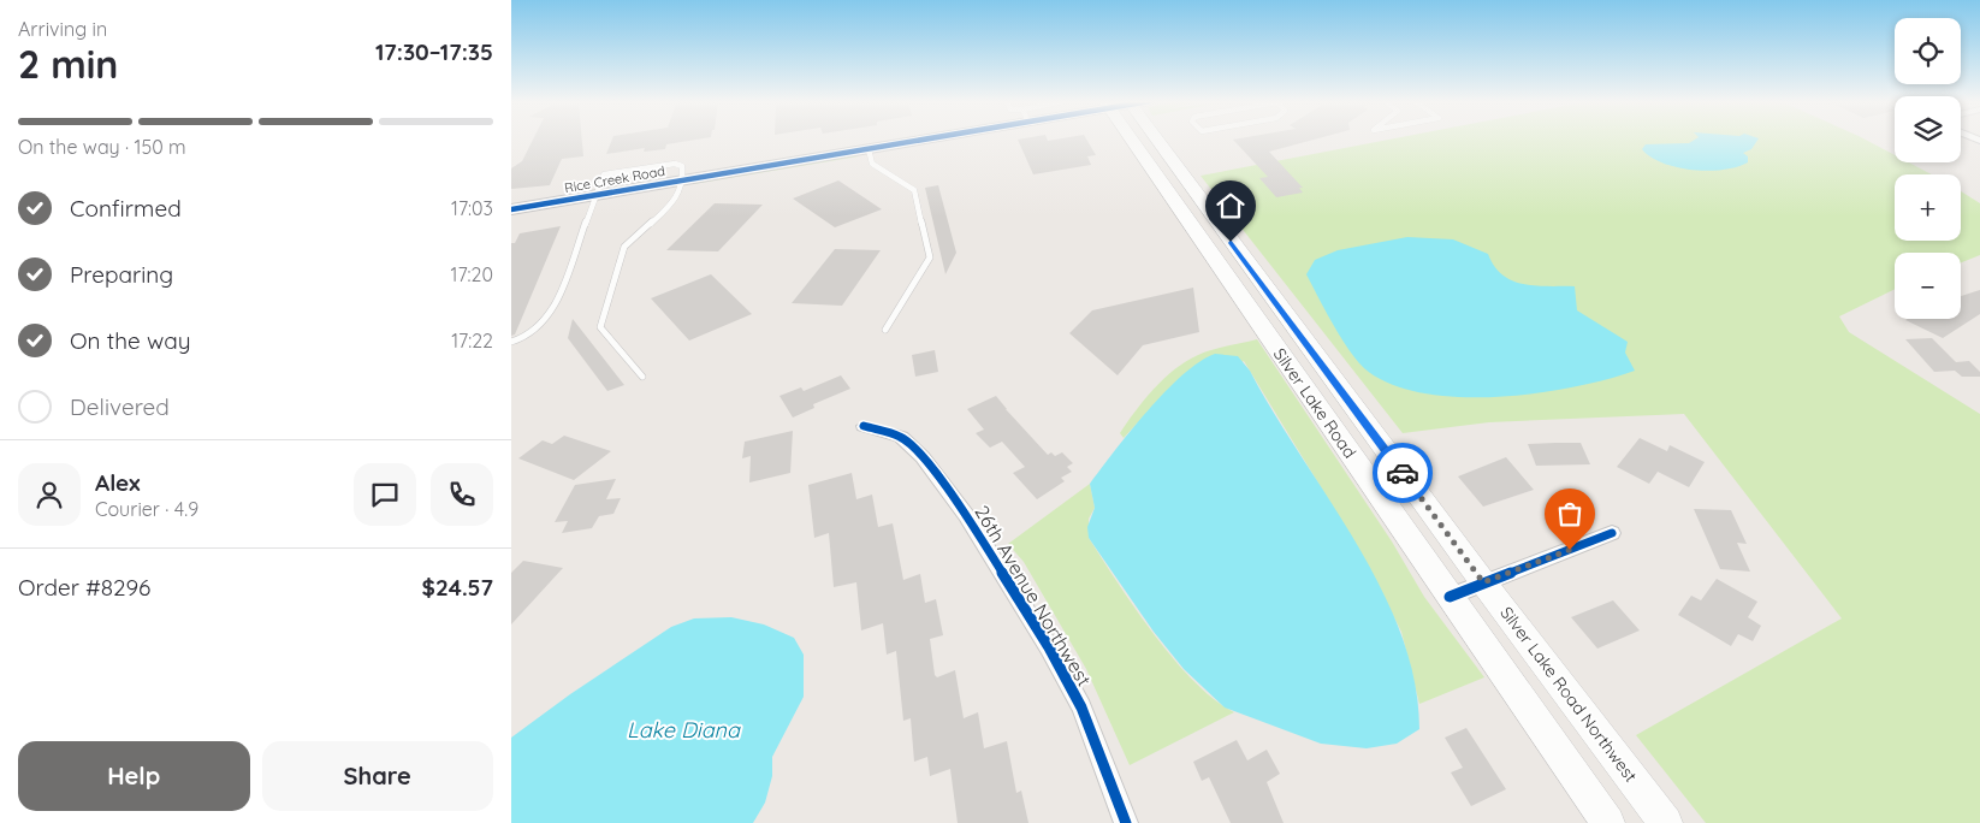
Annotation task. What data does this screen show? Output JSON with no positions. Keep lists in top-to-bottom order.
{
  "streets": {
    "main road": ["Silver Lake Road", "Silver Lake Road Northwest"],
    "street": ["Rice Creek Road", "26th Avenue Northwest"]
  },
  "water": ["Lake Diana"],
  "page": {
    "heading": ["2 min", "Arriving in", "17:30–17:35"],
    "panel": [
      "Alex",
      "Courier · 4.9",
      "Order #8296",
      "$24.57"
    ],
    "map_buttons": ["+", "−"],
    "bar": "On the way · 150 m",
    "list": [
      ["Confirmed", "17:03"],
      ["Preparing", "17:20"],
      ["On the way", "17:22"],
      "Delivered"
    ],
    "buttons": ["Help", "Share"]
  }
}
